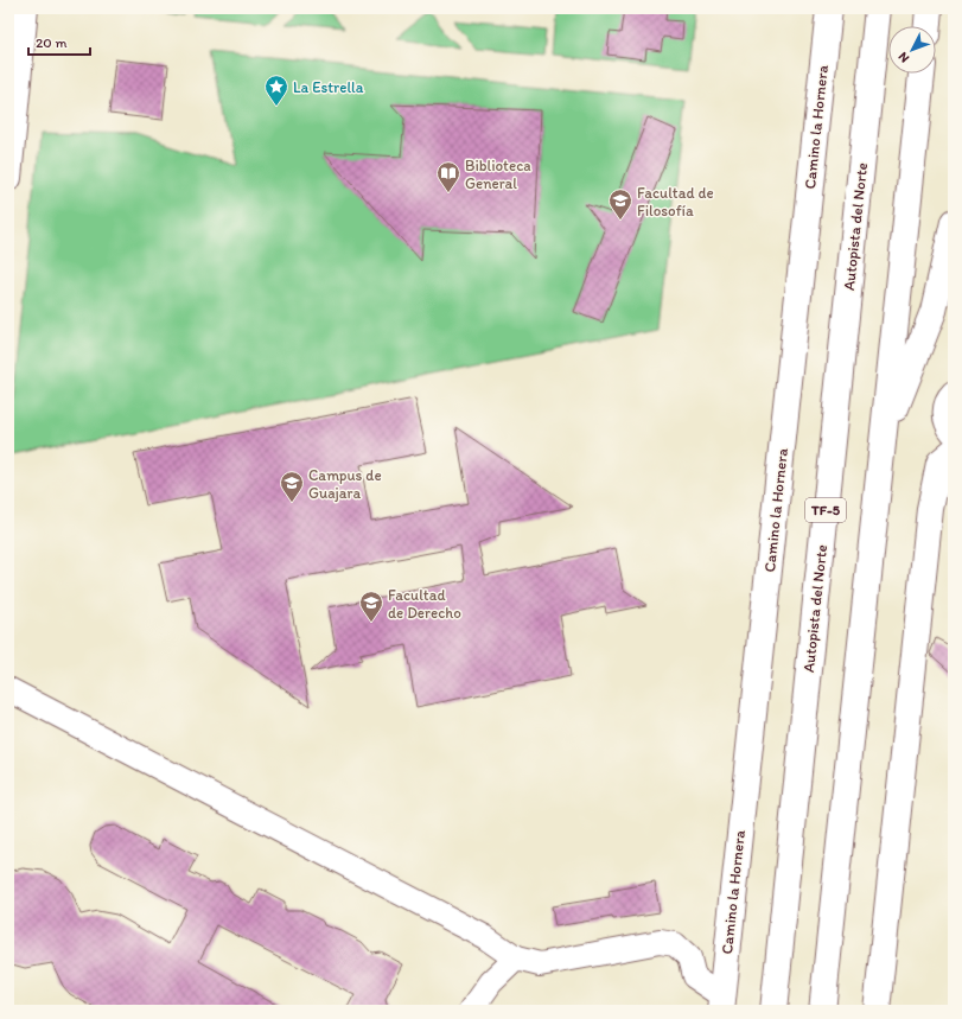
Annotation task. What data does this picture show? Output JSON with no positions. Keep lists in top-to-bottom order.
{
  "streets": {
    "main road": ["Camino la Hornera", "Autopista del Norte", "TF-5"]
  },
  "places": {
    "place": ["La Estrella"],
    "library": ["Biblioteca General"],
    "school or university": ["Facultad de Filosofía", "Campus de Guajara", "Facultad de Derecho"]
  },
  "scale_bar": "20 m",
  "north": "bottom left"
}
